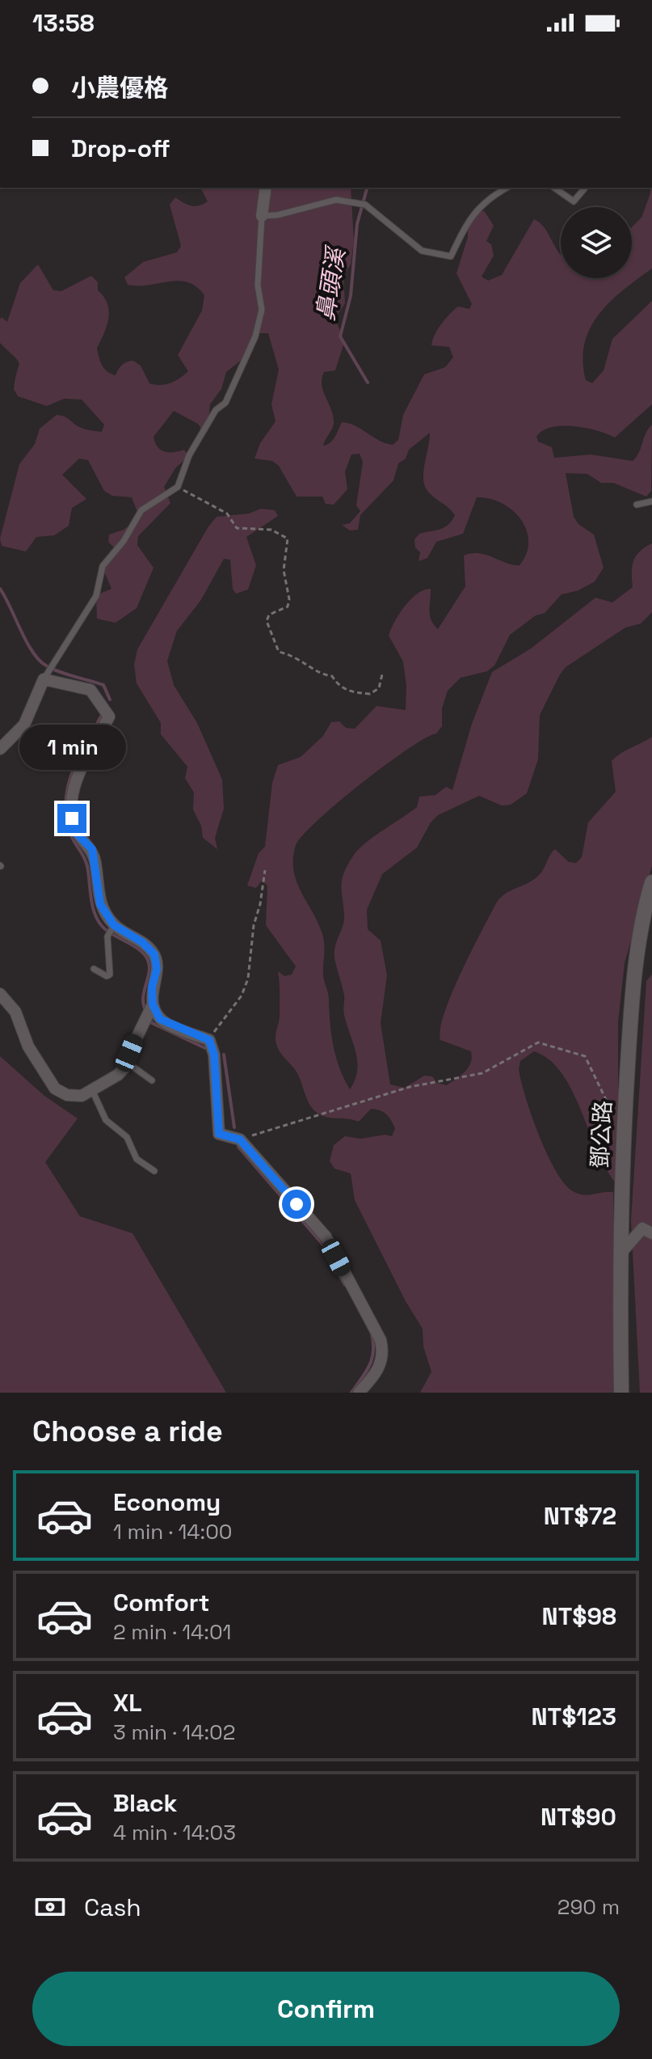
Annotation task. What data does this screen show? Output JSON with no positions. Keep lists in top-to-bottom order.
{
  "streets": {
    "street": ["鄧公路"]
  },
  "water": ["鼻頭溪"],
  "page": {
    "status": "13:58",
    "banner": ["小農優格", "Drop-off"],
    "bubble": "1 min",
    "heading": "Choose a ride",
    "list": [
      {
        "name": "Economy",
        "note": "1 min · 14:00",
        "value": "NT$72"
      },
      {
        "name": "Comfort",
        "note": "2 min · 14:01",
        "value": "NT$98"
      },
      {
        "name": "XL",
        "note": "3 min · 14:02",
        "value": "NT$123"
      },
      {
        "name": "Black",
        "note": "4 min · 14:03",
        "value": "NT$90"
      }
    ],
    "pay": ["Cash", "290 m"],
    "buttons": "Confirm"
  }
}
